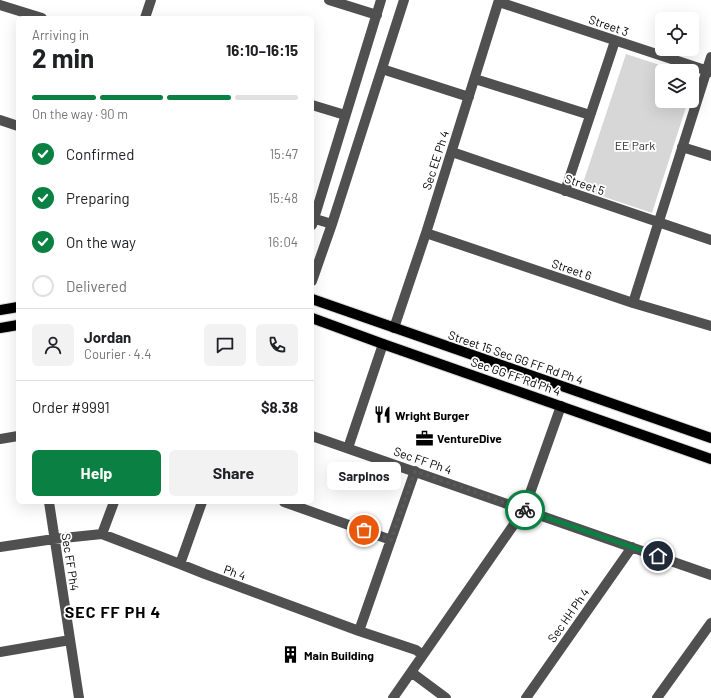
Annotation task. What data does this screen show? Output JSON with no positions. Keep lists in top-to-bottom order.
{
  "streets": {
    "main road": ["Street 15 Sec GG FF Rd Ph 4", "Sec GG FF Rd Ph 4"],
    "street": [
      "Street 3",
      "Sec EE Ph 4",
      "Street 5",
      "Street 6",
      "Sec FF Ph 4",
      "Sec FF Ph4",
      "Ph 4",
      "Sec HH Ph 4"
    ]
  },
  "crossings": [
    ["Street 3", "Sec EE Ph 4"],
    ["Sec EE Ph 4", "Street 5"],
    ["Sec EE Ph 4", "Street 6"],
    ["Sec EE Ph 4", "Street 15 Sec GG FF Rd Ph 4"],
    ["Sec FF Ph 4", "Sec HH Ph 4"]
  ],
  "districts": ["SEC FF PH 4"],
  "parks": ["EE Park"],
  "places": {
    "restaurant": ["Wright Burger"],
    "office": ["VentureDive"],
    "other": ["Sarpinos"],
    "building": ["Main Building"]
  },
  "page": {
    "heading": ["2 min", "Arriving in", "16:10–16:15"],
    "panel": [
      "Jordan",
      "Courier · 4.4",
      "Order #9991",
      "$8.38"
    ],
    "bar": "On the way · 90 m",
    "list": [
      ["Confirmed", "15:47"],
      ["Preparing", "15:48"],
      ["On the way", "16:04"],
      "Delivered"
    ],
    "buttons": ["Help", "Share"],
    "bubble": "Sarpinos"
  }
}
